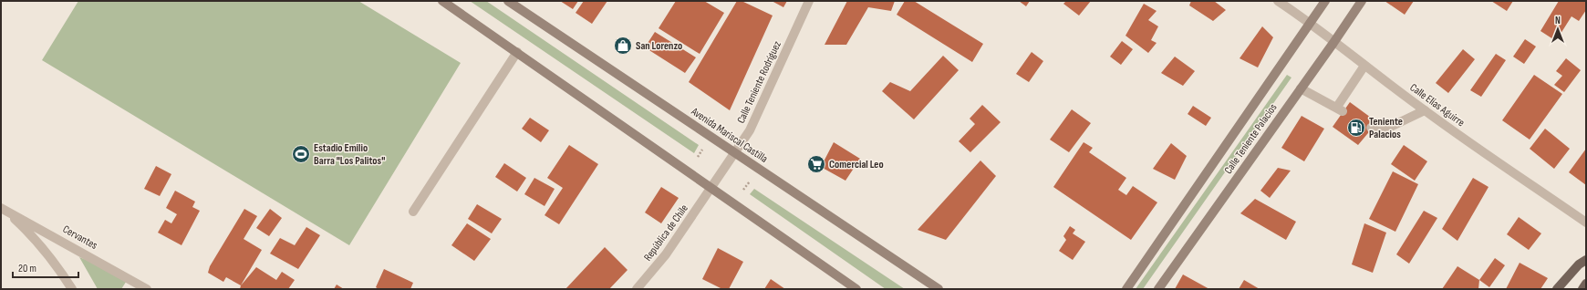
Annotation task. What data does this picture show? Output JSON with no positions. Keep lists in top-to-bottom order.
{
  "streets": {
    "main road": ["Avenida Mariscal Castilla", "Calle Teniente Palacios"],
    "street": [
      "Calle Teniente Rodríguez",
      "Calle Elías Aguirre",
      "República de Chile",
      "Cervantes"
    ]
  },
  "crossings": [
    ["Calle Teniente Rodríguez", "Avenida Mariscal Castilla"],
    ["Calle Teniente Rodríguez", "República de Chile"],
    ["Calle Elías Aguirre", "Calle Teniente Palacios"]
  ],
  "places": {
    "shop": ["San Lorenzo"],
    "fuel station": ["Teniente Palacios"],
    "sports": ["Estadio Emilio Barra \"Los Palitos\""],
    "supermarket": ["Comercial Leo"]
  },
  "scale_bar": "20 m",
  "north": "top"
}
